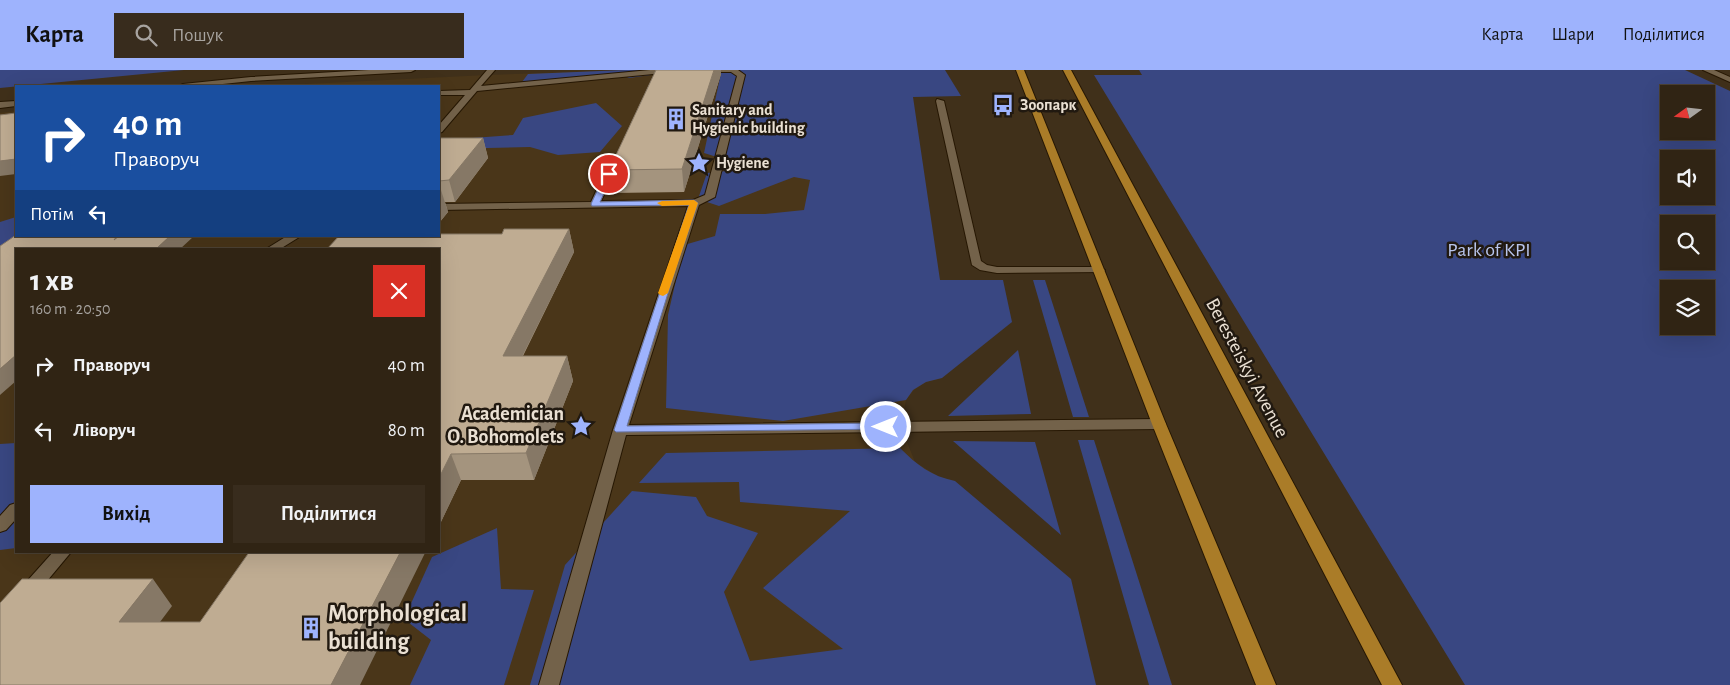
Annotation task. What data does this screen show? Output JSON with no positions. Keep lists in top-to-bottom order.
{
  "streets": {
    "main road": ["Beresteiskyi Avenue"]
  },
  "parks": ["Park of KPI"],
  "places": {
    "bus stop": ["Зоопарк"],
    "building": ["Sanitary and Hygienic building", "Morphological building"],
    "place": ["Hygiene", "Academician O. Bohomolets"]
  },
  "north": "left",
  "page": {
    "header": "Карта",
    "search": "Пошук",
    "nav": ["Карта", "Шари", "Поділитися"],
    "turn": ["40 m", "Праворуч"],
    "then": "Потім",
    "heading": ["1 хв", "160 m · 20:50"],
    "list": [
      {
        "name": "Праворуч",
        "value": "40 m"
      },
      {
        "name": "Ліворуч",
        "value": "80 m"
      }
    ],
    "buttons": ["Вихід", "Поділитися"]
  }
}
